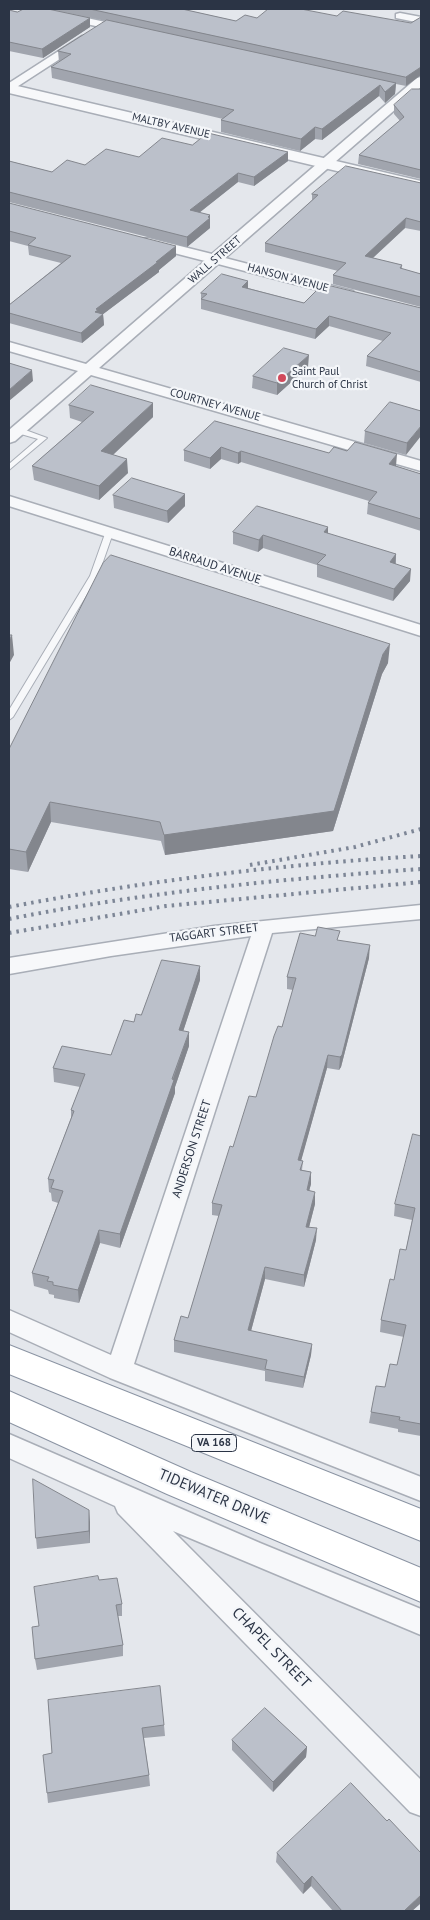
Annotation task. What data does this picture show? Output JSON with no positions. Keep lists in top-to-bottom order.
{
  "streets": {
    "highway": ["VA 168", "TIDEWATER DRIVE"],
    "street": [
      "MALTBY AVENUE",
      "WALL STREET",
      "HANSON AVENUE",
      "COURTNEY AVENUE",
      "BARRAUD AVENUE",
      "TAGGART STREET",
      "ANDERSON STREET",
      "CHAPEL STREET"
    ]
  },
  "crossings": [
    ["MALTBY AVENUE", "WALL STREET"],
    ["WALL STREET", "HANSON AVENUE"],
    ["WALL STREET", "COURTNEY AVENUE"],
    ["TAGGART STREET", "ANDERSON STREET"]
  ],
  "places": ["Saint Paul Church of Christ"]
}
